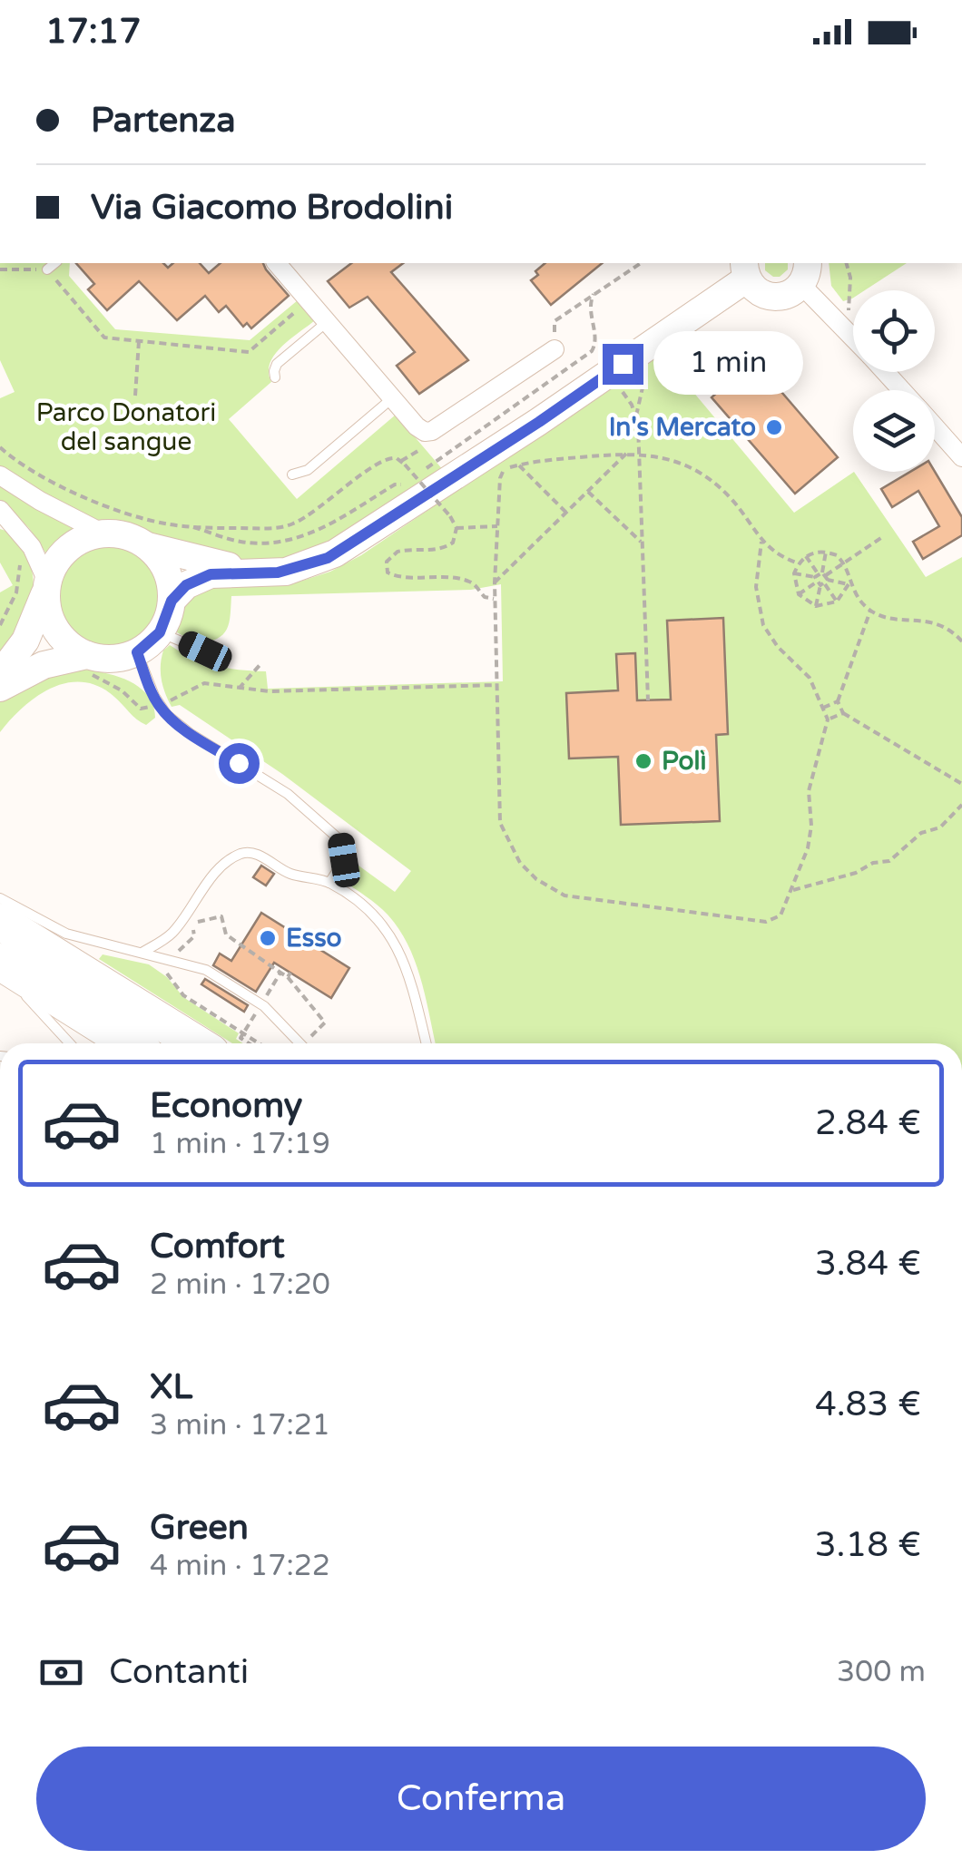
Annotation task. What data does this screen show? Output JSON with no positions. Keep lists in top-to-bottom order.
{
  "parks": ["Parco Donatori del sangue"],
  "places": ["In's Mercato", "Polì", "Esso"],
  "page": {
    "status": "17:17",
    "banner": ["Partenza", "Via Giacomo Brodolini"],
    "bubble": "1 min",
    "list": [
      {
        "name": "Economy",
        "note": "1 min · 17:19",
        "value": "2.84 €"
      },
      {
        "name": "Comfort",
        "note": "2 min · 17:20",
        "value": "3.84 €"
      },
      {
        "name": "XL",
        "note": "3 min · 17:21",
        "value": "4.83 €"
      },
      {
        "name": "Green",
        "note": "4 min · 17:22",
        "value": "3.18 €"
      }
    ],
    "pay": ["Contanti", "300 m"],
    "buttons": "Conferma"
  }
}
